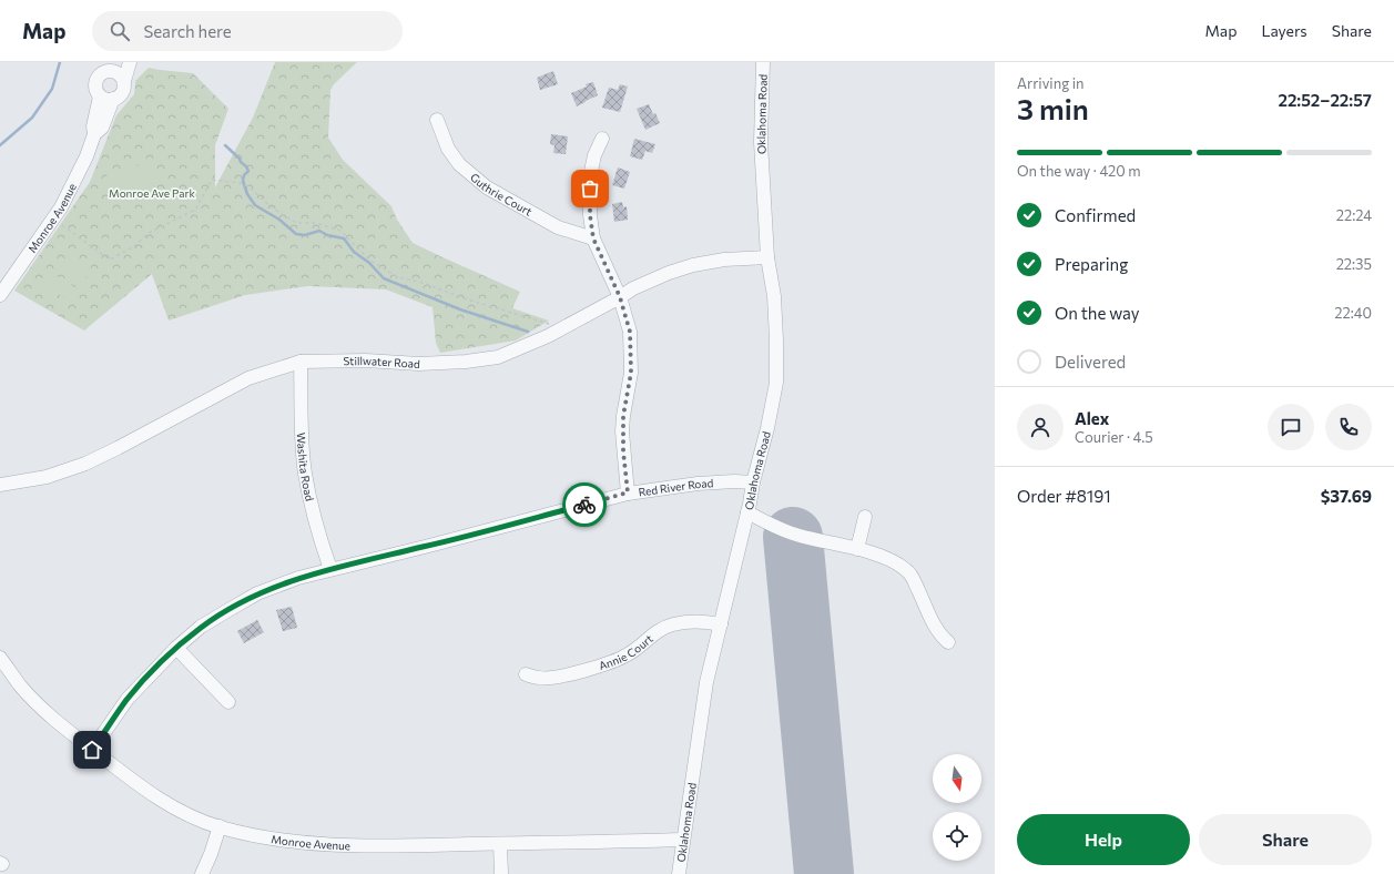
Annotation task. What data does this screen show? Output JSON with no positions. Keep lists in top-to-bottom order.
{
  "streets": {
    "street": [
      "Oklahoma Road",
      "Guthrie Court",
      "Monroe Avenue",
      "Stillwater Road",
      "Washita Road",
      "Red River Road",
      "Annie Court"
    ]
  },
  "crossings": [
    ["Oklahoma Road", "Monroe Avenue"],
    ["Oklahoma Road", "Stillwater Road"],
    ["Oklahoma Road", "Red River Road"],
    ["Oklahoma Road", "Annie Court"],
    ["Monroe Avenue", "Red River Road"],
    ["Stillwater Road", "Washita Road"],
    ["Washita Road", "Red River Road"]
  ],
  "parks": ["Monroe Ave Park"],
  "north": "bottom",
  "page": {
    "header": "Map",
    "search": "Search here",
    "nav": ["Map", "Layers", "Share"],
    "heading": ["3 min", "Arriving in", "22:52–22:57"],
    "panel": [
      "Alex",
      "Courier · 4.5",
      "Order #8191",
      "$37.69"
    ],
    "bar": "On the way · 420 m",
    "list": [
      ["Confirmed", "22:24"],
      ["Preparing", "22:35"],
      ["On the way", "22:40"],
      "Delivered"
    ],
    "buttons": ["Help", "Share"]
  }
}
